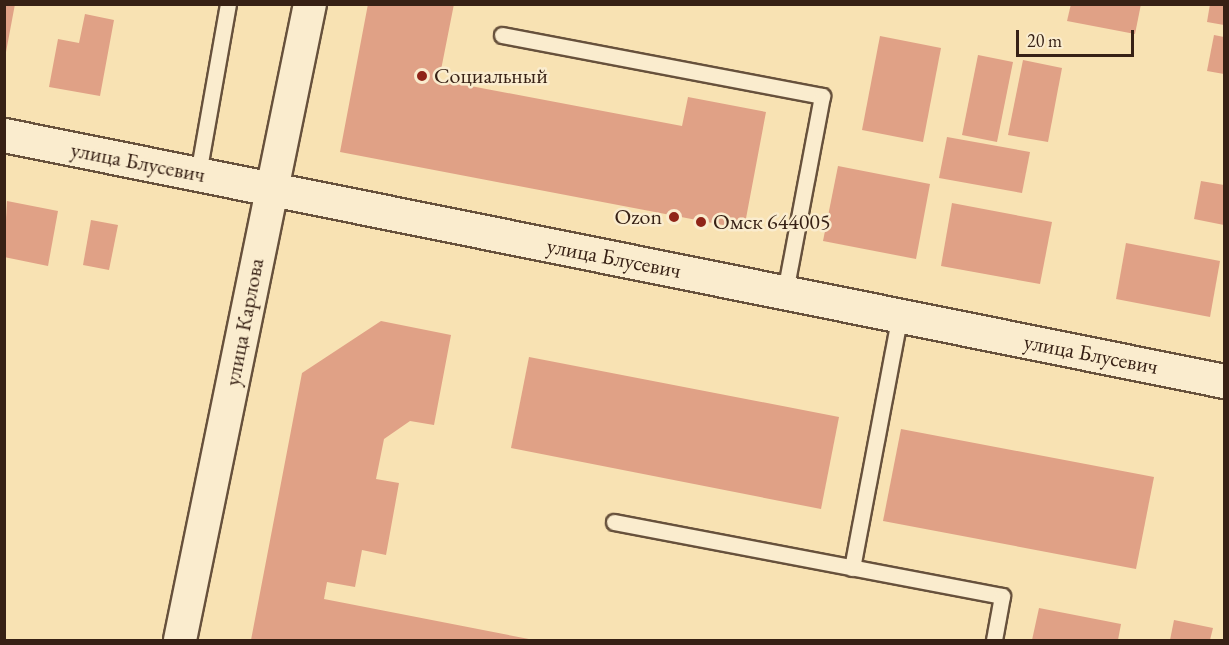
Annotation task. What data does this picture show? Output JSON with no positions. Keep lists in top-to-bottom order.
{
  "streets": {
    "main road": ["улица Блусевич"],
    "street": ["улица Карлова"]
  },
  "crossings": [
    ["улица Блусевич", "улица Карлова"]
  ],
  "places": ["Социальный", "Ozon", "Омск 644005"],
  "scale_bar": "20 m"
}
